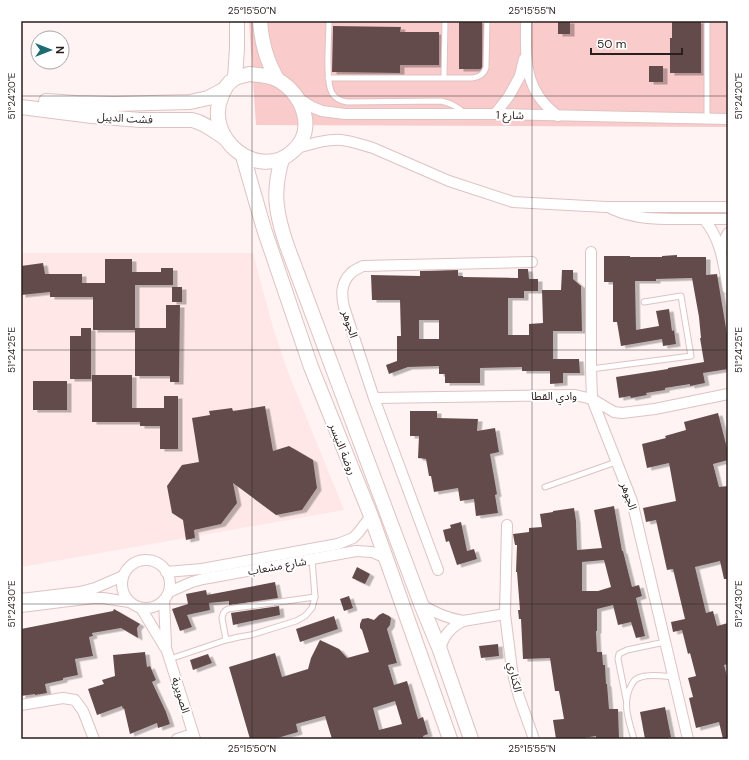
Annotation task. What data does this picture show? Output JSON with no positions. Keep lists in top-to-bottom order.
{
  "streets": {
    "street": [
      "شارع 1",
      "فشت الديبل",
      "الجوهر",
      "وادي القطا",
      "روضة النيسر",
      "شارع مشعاب",
      "الكناري",
      "الصويرية"
    ]
  },
  "crossings": [
    ["شارع 1", "فشت الديبل"],
    ["شارع 1", "روضة النيسر"],
    ["فشت الديبل", "روضة النيسر"],
    ["الجوهر", "وادي القطا"],
    ["روضة النيسر", "شارع مشعاب"],
    ["شارع مشعاب", "الصويرية"]
  ],
  "scale_bar": "50 m",
  "north": "right",
  "coordinates": [
    "25°15'50\"N",
    "25°15'55\"N",
    "51°24'20\"E",
    "51°24'25\"E",
    "51°24'30\"E"
  ]
}
